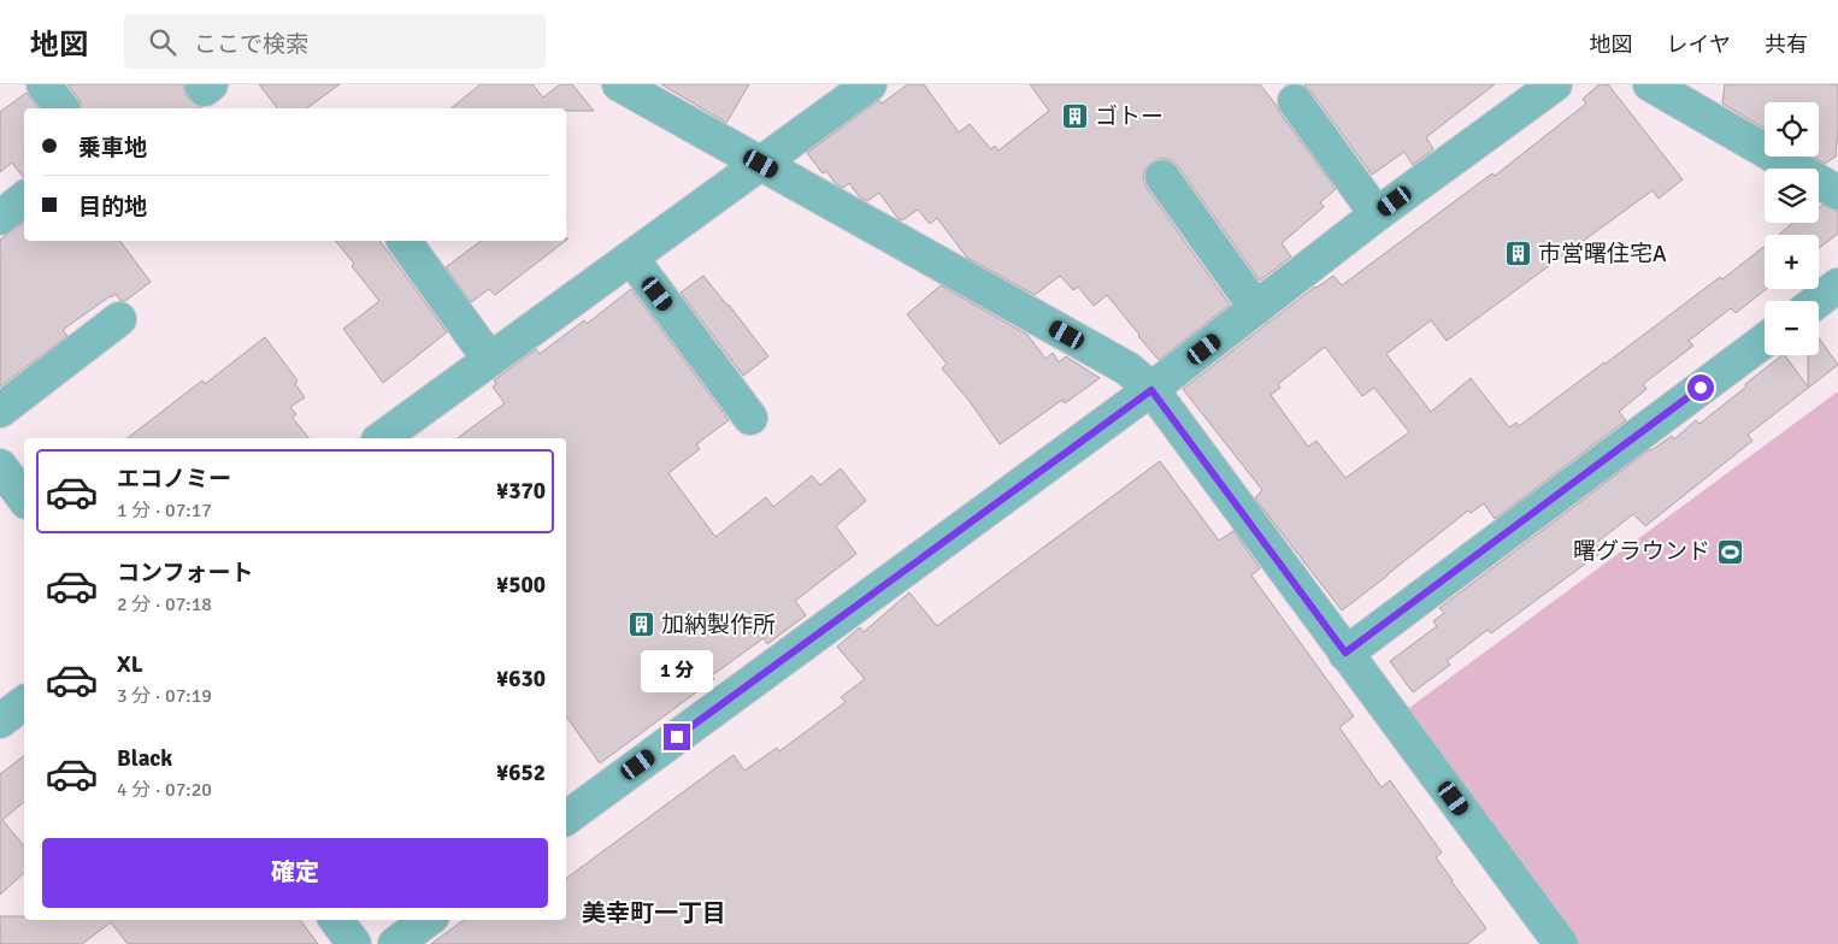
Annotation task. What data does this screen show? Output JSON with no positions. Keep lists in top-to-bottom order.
{
  "districts": ["美幸町一丁目"],
  "places": {
    "building": ["ゴトー", "市営曙住宅A", "加納製作所"],
    "sports": ["曙グラウンド"]
  },
  "page": {
    "header": "地図",
    "search": "ここで検索",
    "nav": ["地図", "レイヤ", "共有"],
    "map_buttons": ["+", "−"],
    "banner": ["乗車地", "目的地"],
    "list": [
      {
        "name": "エコノミー",
        "note": "1 分 · 07:17",
        "value": "¥370"
      },
      {
        "name": "コンフォート",
        "note": "2 分 · 07:18",
        "value": "¥500"
      },
      {
        "name": "XL",
        "note": "3 分 · 07:19",
        "value": "¥630"
      },
      {
        "name": "Black",
        "note": "4 分 · 07:20",
        "value": "¥652"
      }
    ],
    "bubble": "1 分",
    "buttons": "確定"
  }
}
